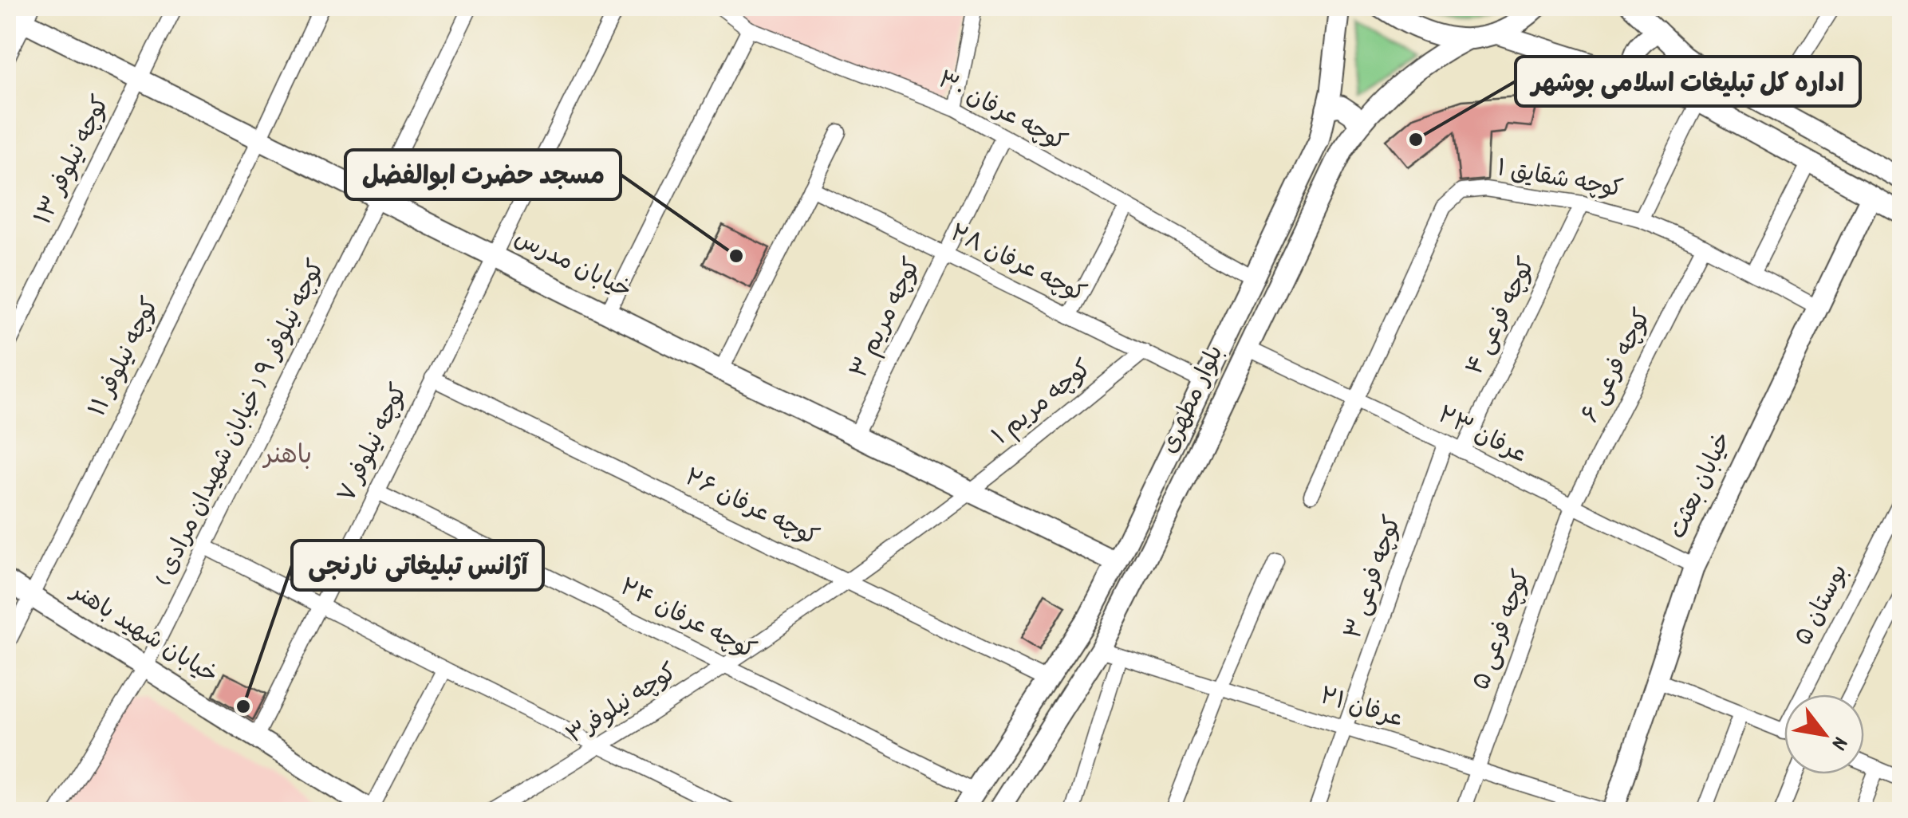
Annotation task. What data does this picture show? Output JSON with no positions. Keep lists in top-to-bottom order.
{
  "streets": {
    "street": [
      "کوچه عرفان ۳۰",
      "کوچه نیلوفر ۱۳",
      "کوچه شقایق ۱",
      "کوچه عرفان ۲۸",
      "خیابان مدرس",
      "کوچه فرعی ۴",
      "کوچه مریم ۳",
      "کوچه نیلوفر ۱۱",
      "کوچه فرعی ۶",
      "بلوار مطهری",
      "کوچه مریم ۱",
      "کوچه نیلوفر ۹ ( خیابان شهیدان مرادی )",
      "عرفان ۲۳",
      "کوچه نیلوفر ۷",
      "خیابان بعثت",
      "کوچه عرفان ۲۶",
      "کوچه فرعی ۳",
      "بوستان ۵",
      "کوچه عرفان ۲۴",
      "کوچه فرعی ۵",
      "خیابان شهید باهنر",
      "کوچه نیلوفر۳",
      "عرفان ۲۱"
    ]
  },
  "crossings": [
    ["کوچه عرفان ۳۰", "کوچه مریم ۳"],
    ["کوچه عرفان ۳۰", "بلوار مطهری"],
    ["کوچه نیلوفر ۱۳", "خیابان مدرس"],
    ["کوچه شقایق ۱", "کوچه فرعی ۴"],
    ["کوچه شقایق ۱", "کوچه فرعی ۶"],
    ["کوچه شقایق ۱", "عرفان ۲۳"],
    ["کوچه شقایق ۱", "خیابان بعثت"],
    ["کوچه عرفان ۲۸", "کوچه مریم ۳"],
    ["کوچه عرفان ۲۸", "بلوار مطهری"],
    ["کوچه عرفان ۲۸", "کوچه مریم ۱"],
    ["خیابان مدرس", "کوچه مریم ۳"],
    ["خیابان مدرس", "کوچه نیلوفر ۱۱"],
    ["خیابان مدرس", "بلوار مطهری"],
    ["خیابان مدرس", "کوچه مریم ۱"],
    ["خیابان مدرس", "کوچه نیلوفر ۹ ( خیابان شهیدان مرادی )"],
    ["خیابان مدرس", "کوچه نیلوفر ۷"],
    ["خیابان مدرس", "کوچه نیلوفر۳"],
    ["کوچه فرعی ۴", "عرفان ۲۳"],
    ["کوچه نیلوفر ۱۱", "خیابان شهید باهنر"],
    ["کوچه فرعی ۶", "عرفان ۲۳"],
    ["کوچه فرعی ۶", "کوچه فرعی ۵"],
    ["بلوار مطهری", "عرفان ۲۳"],
    ["بلوار مطهری", "کوچه عرفان ۲۶"],
    ["بلوار مطهری", "کوچه عرفان ۲۴"],
    ["بلوار مطهری", "عرفان ۲۱"],
    ["کوچه مریم ۱", "کوچه نیلوفر۳"],
    ["کوچه نیلوفر ۹ ( خیابان شهیدان مرادی )", "خیابان شهید باهنر"],
    ["عرفان ۲۳", "خیابان بعثت"],
    ["عرفان ۲۳", "کوچه فرعی ۳"],
    ["عرفان ۲۳", "کوچه فرعی ۵"],
    ["کوچه نیلوفر ۷", "کوچه عرفان ۲۶"],
    ["کوچه نیلوفر ۷", "کوچه عرفان ۲۴"],
    ["کوچه نیلوفر ۷", "خیابان شهید باهنر"],
    ["خیابان بعثت", "عرفان ۲۱"],
    ["کوچه عرفان ۲۶", "کوچه نیلوفر۳"],
    ["کوچه فرعی ۳", "عرفان ۲۱"],
    ["کوچه عرفان ۲۴", "کوچه نیلوفر۳"],
    ["کوچه فرعی ۵", "عرفان ۲۱"]
  ],
  "districts": ["باهنر"],
  "places": ["اداره کل تبلیغات اسلامی بوشهر", "مسجد حضرت ابوالفضل", "آژانس تبلیغاتی نارنجی"],
  "north": "bottom right"
}
